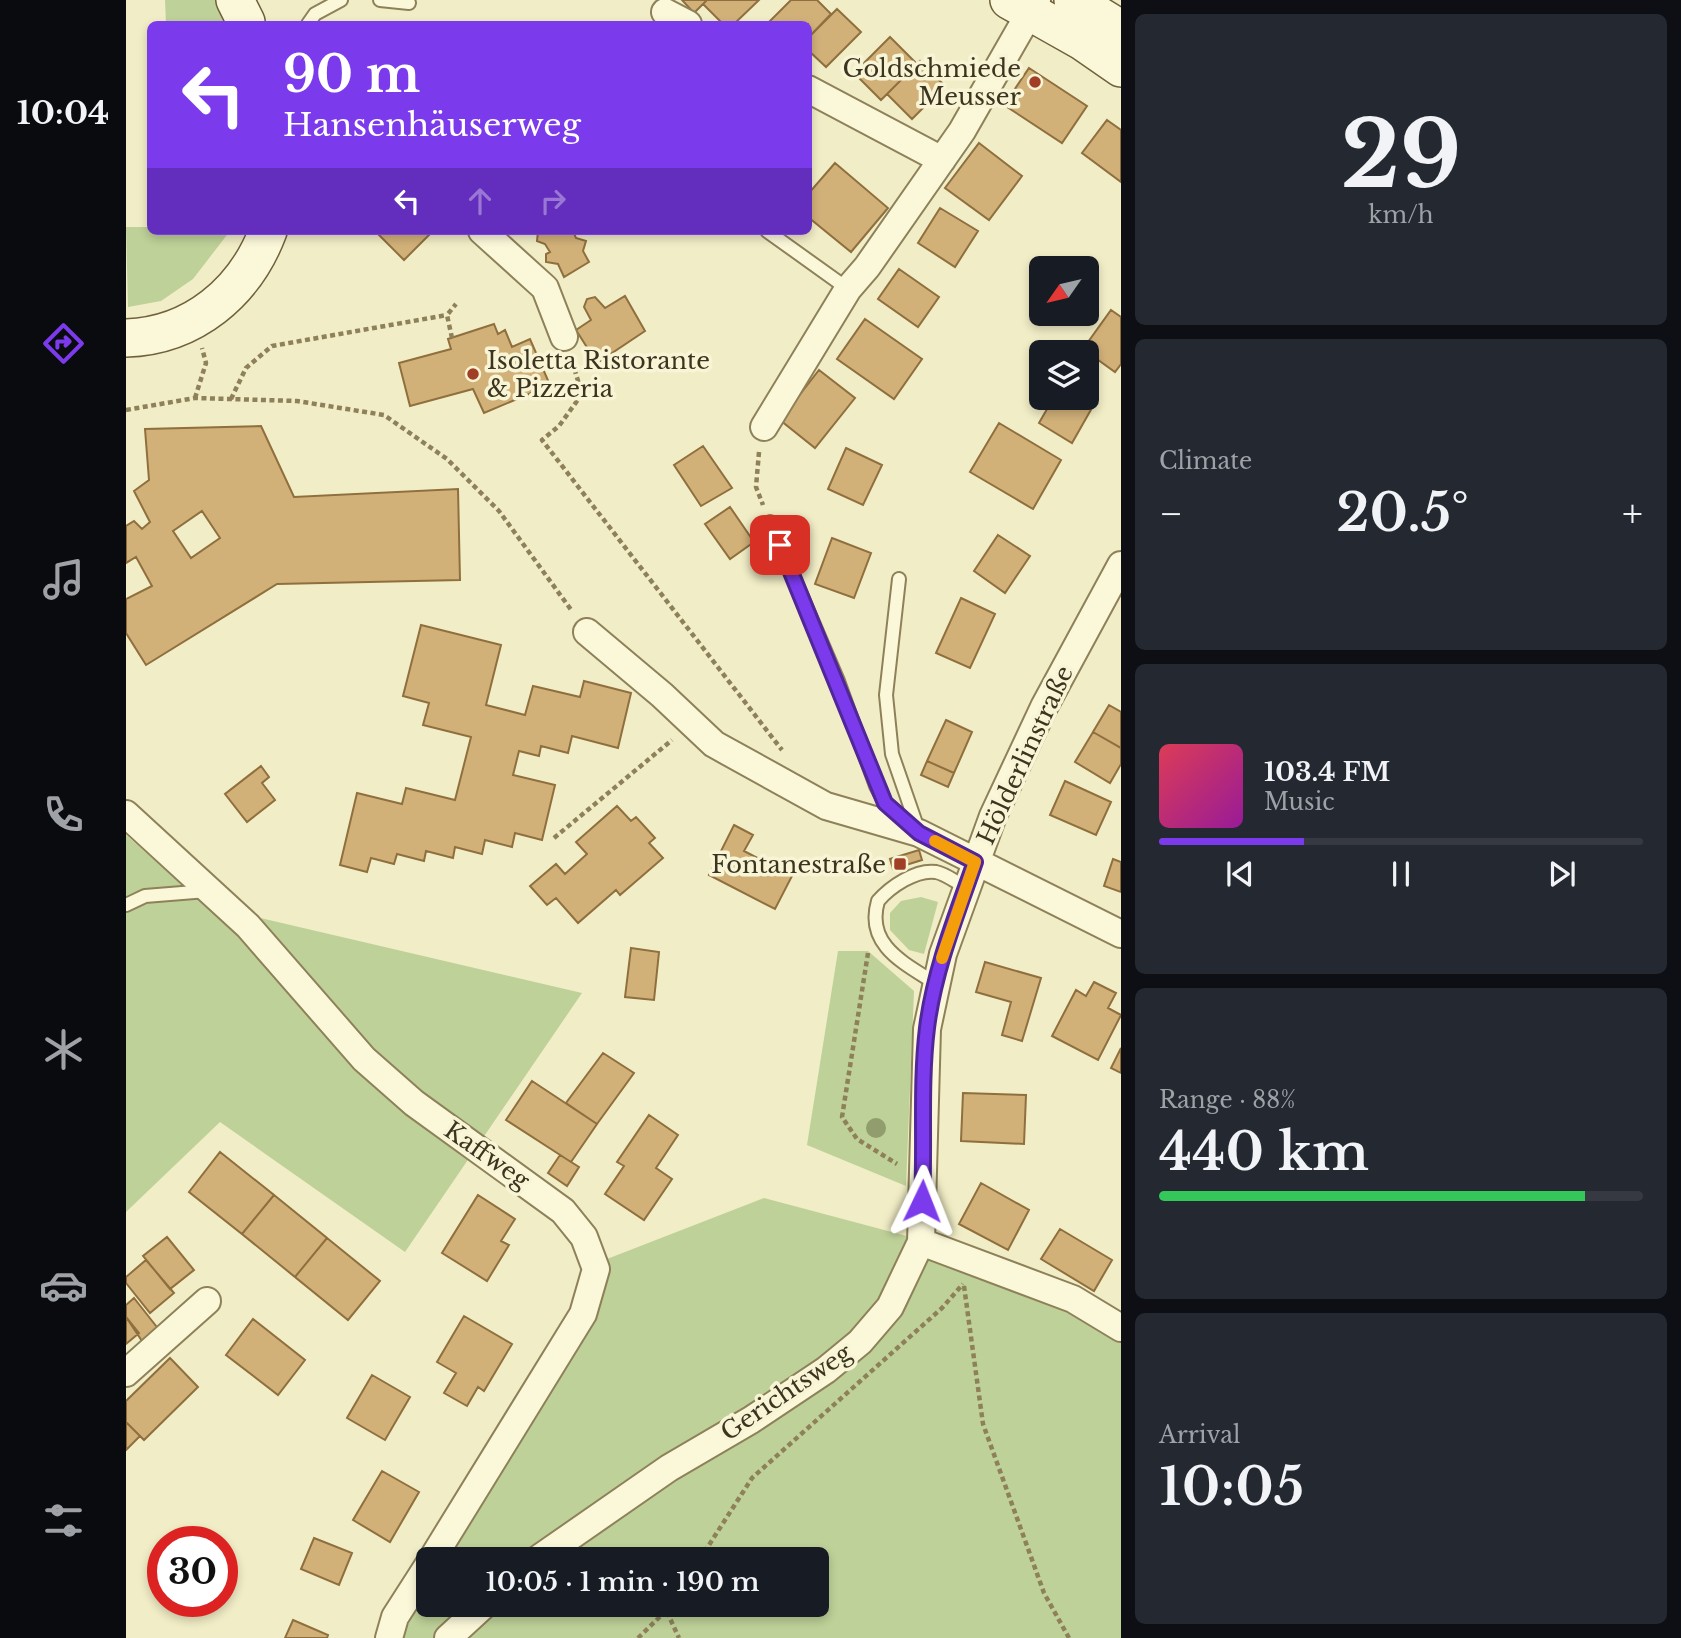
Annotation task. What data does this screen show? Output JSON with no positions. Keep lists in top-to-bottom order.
{
  "streets": {
    "street": ["Hölderlinstraße", "Kaffweg", "Gerichtsweg"]
  },
  "crossings": [
    ["Hölderlinstraße", "Gerichtsweg"]
  ],
  "places": {
    "other": ["Goldschmiede Meusser", "Isoletta Ristorante & Pizzeria"],
    "transit": ["Fontanestraße"]
  },
  "north": "bottom left",
  "page": {
    "tabs": "10:04",
    "tile": [
      ["29", "km/h"],
      "Climate",
      ["Range · 88%", "440 km"],
      ["Arrival", "10:05"]
    ],
    "turn": ["90 m", "Hansenhäuserweg"],
    "heat": ["−", "20.5°", "+"],
    "song": ["103.4 FM", "Music"],
    "limit": "30",
    "trip": "10:05 · 1 min · 190 m"
  }
}
